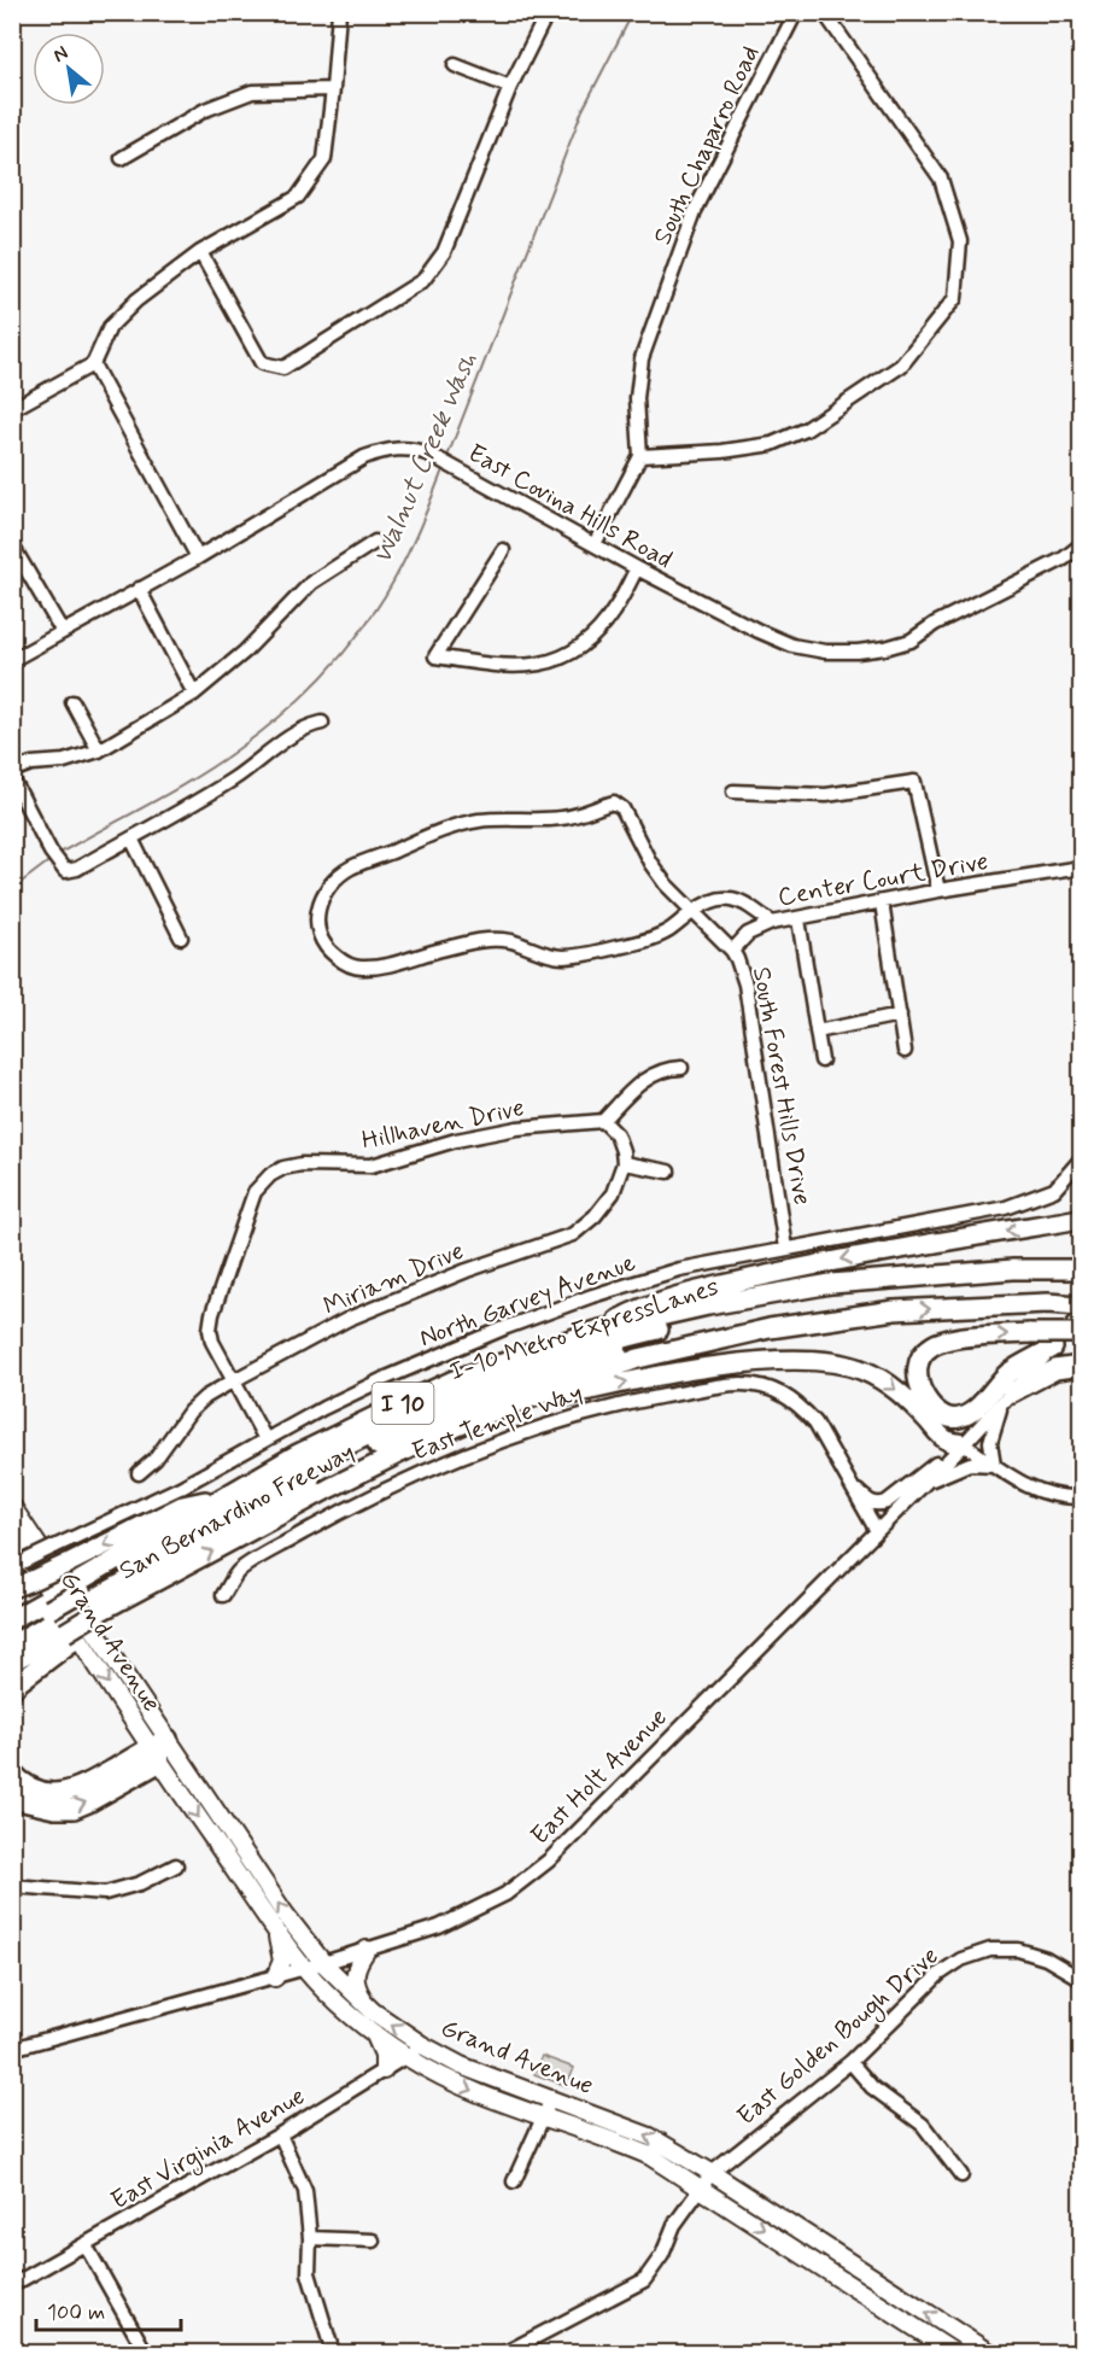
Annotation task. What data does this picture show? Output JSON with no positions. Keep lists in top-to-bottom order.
{
  "streets": {
    "highway": ["I-10 Metro ExpressLanes", "I 10", "San Bernardino Freeway"],
    "main road": ["Grand Avenue"],
    "street": [
      "South Chaparro Road",
      "East Covina Hills Road",
      "Center Court Drive",
      "South Forest Hills Drive",
      "Hillhaven Drive",
      "Miriam Drive",
      "North Garvey Avenue",
      "East Temple Way",
      "East Holt Avenue",
      "East Golden Bough Drive",
      "East Virginia Avenue"
    ]
  },
  "crossings": [
    ["Center Court Drive", "South Forest Hills Drive"],
    ["South Forest Hills Drive", "North Garvey Avenue"],
    ["Hillhaven Drive", "Miriam Drive"],
    ["Hillhaven Drive", "North Garvey Avenue"],
    ["I-10 Metro ExpressLanes", "San Bernardino Freeway"],
    ["East Temple Way", "East Holt Avenue"],
    ["Grand Avenue", "East Holt Avenue"],
    ["Grand Avenue", "East Golden Bough Drive"],
    ["Grand Avenue", "East Virginia Avenue"]
  ],
  "water": ["Walnut Creek Wash"],
  "scale_bar": "100 m",
  "north": "top left"
}
